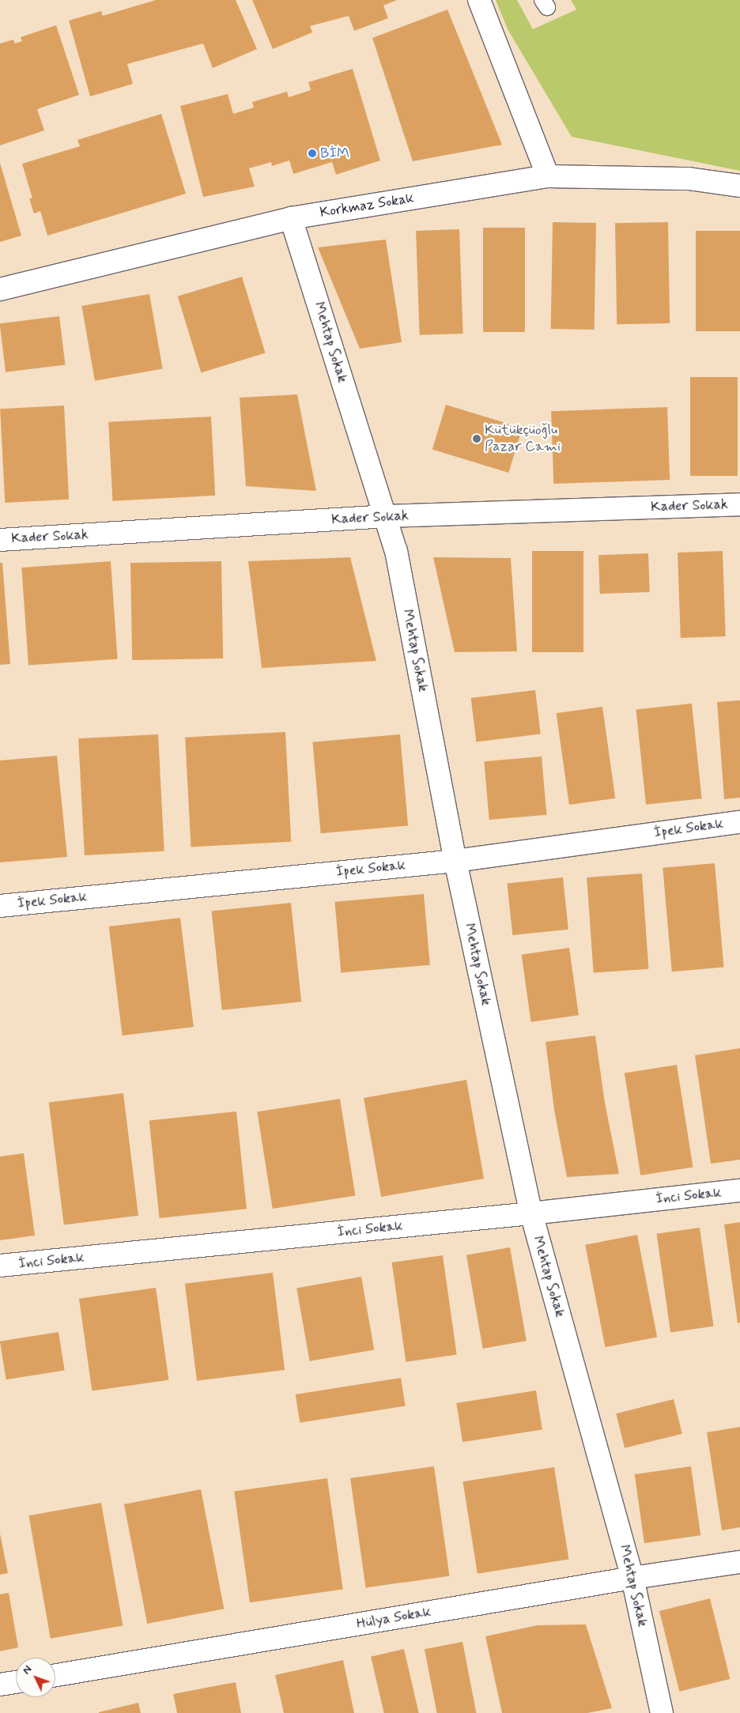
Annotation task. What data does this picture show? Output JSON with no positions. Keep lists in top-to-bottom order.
{
  "streets": {
    "street": [
      "Korkmaz Sokak",
      "Mehtap Sokak",
      "Kader Sokak",
      "İpek Sokak",
      "İnci Sokak",
      "Hülya Sokak"
    ]
  },
  "crossings": [
    ["Korkmaz Sokak", "Mehtap Sokak"],
    ["Mehtap Sokak", "Kader Sokak"],
    ["Mehtap Sokak", "İpek Sokak"],
    ["Mehtap Sokak", "İnci Sokak"],
    ["Mehtap Sokak", "Hülya Sokak"]
  ],
  "places": ["BİM", "Kütükçüoğlu Pazar Cami"],
  "north": "top left"
}
